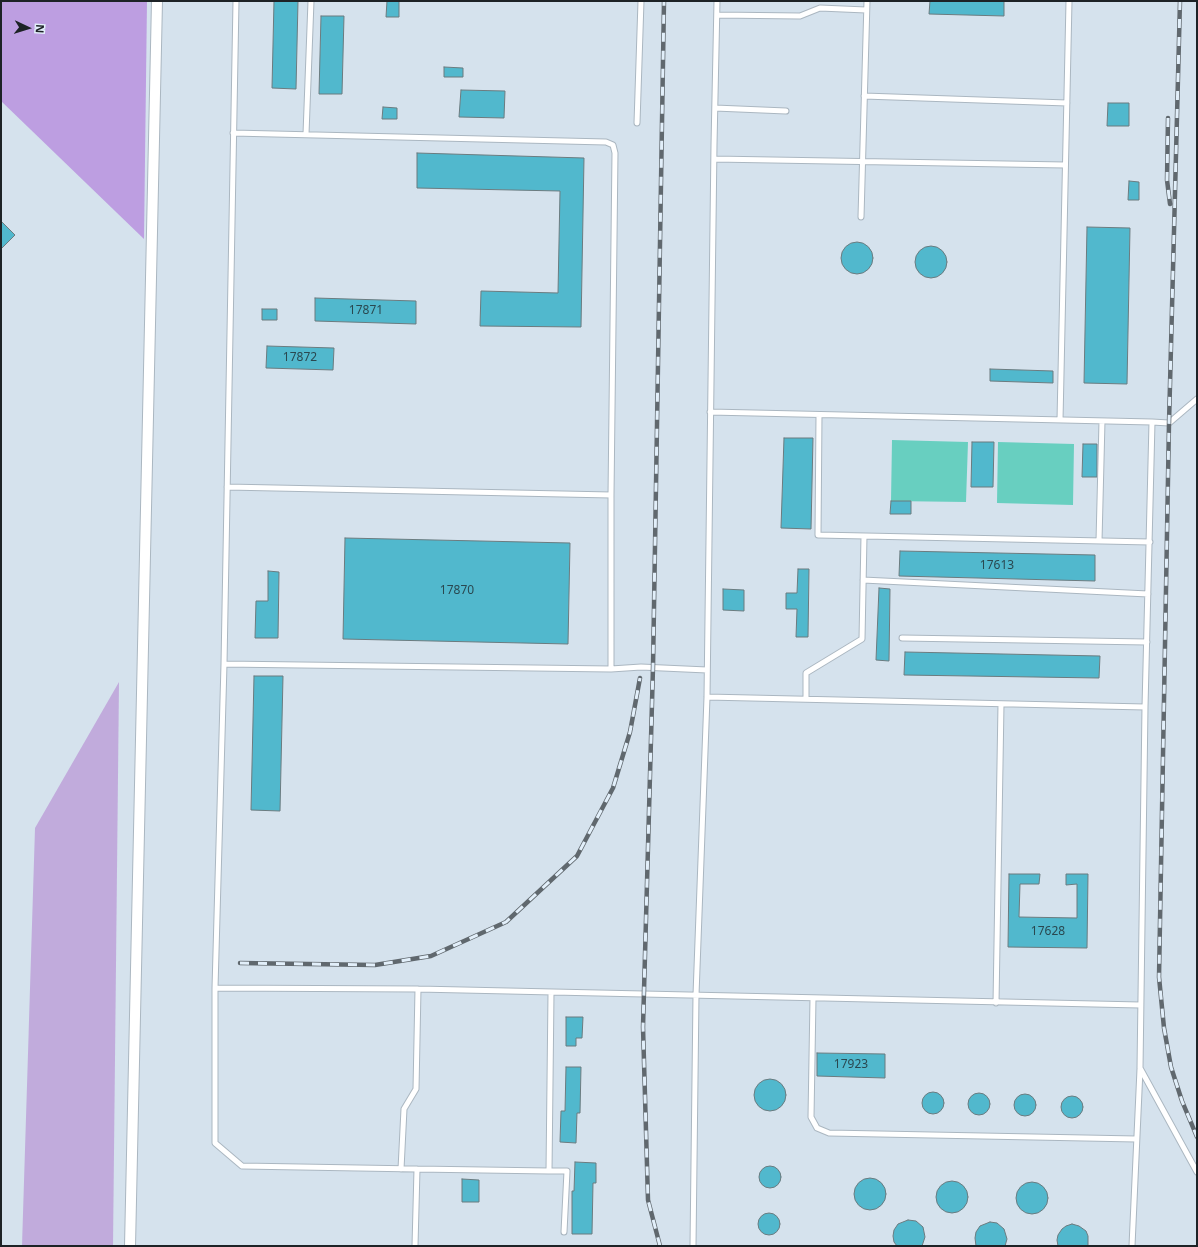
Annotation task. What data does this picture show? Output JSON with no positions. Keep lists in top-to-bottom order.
{
  "house_numbers": [
    "17871",
    "17872",
    "17613",
    "17870",
    "17628",
    "17923"
  ],
  "north": "right"
}
